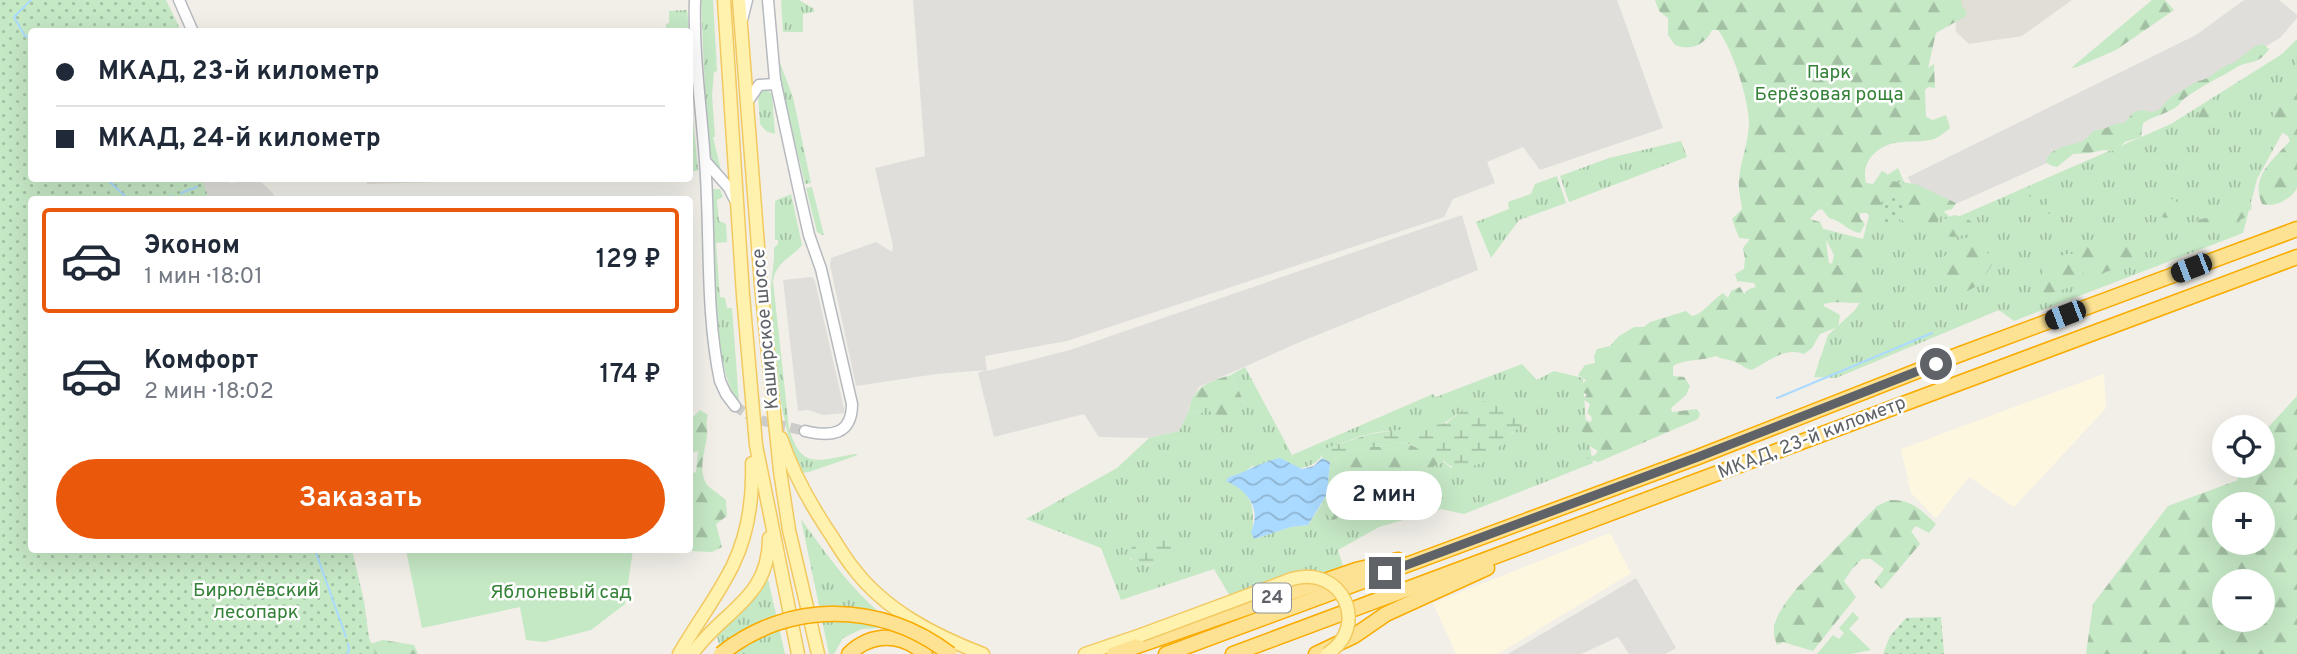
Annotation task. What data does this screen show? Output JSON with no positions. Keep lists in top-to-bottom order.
{
  "streets": {
    "highway": ["МКАД, 23-й километр", "24"],
    "main road": ["Каширское шоссе"]
  },
  "crossings": [
    ["МКАД, 23-й километр", "24"]
  ],
  "parks": ["Парк Берёзовая роща", "Бирюлёвский лесопарк", "Яблоневый сад"],
  "page": {
    "banner": ["МКАД, 23-й километр", "МКАД, 24-й километр"],
    "list": [
      {
        "name": "Эконом",
        "note": "1 мин · 18:01",
        "value": "129 ₽"
      },
      {
        "name": "Комфорт",
        "note": "2 мин · 18:02",
        "value": "174 ₽"
      }
    ],
    "map_buttons": ["+", "−"],
    "buttons": "Заказать",
    "bubble": "2 мин"
  }
}
